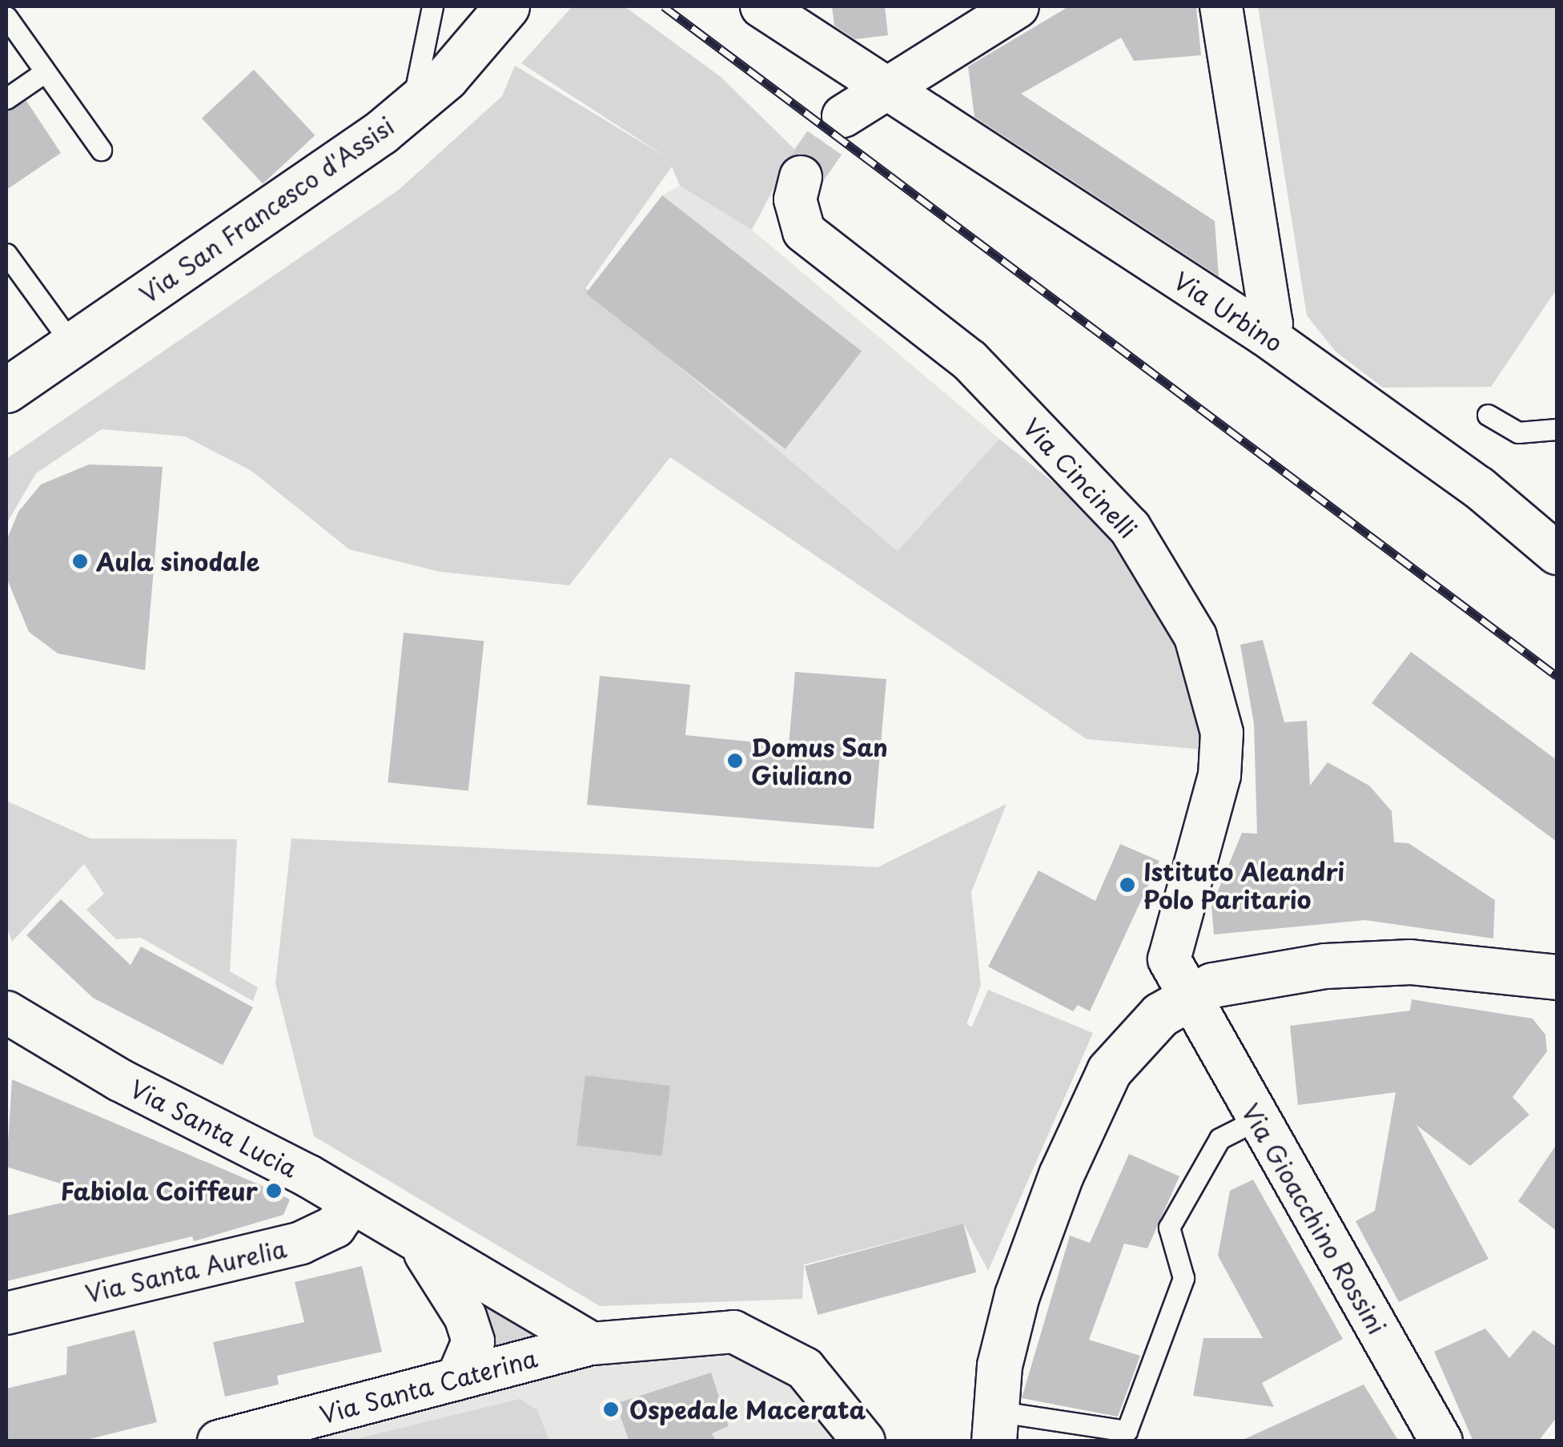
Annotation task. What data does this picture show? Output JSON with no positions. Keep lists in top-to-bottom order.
{
  "streets": {
    "main road": ["Via San Francesco d'Assisi"],
    "street": [
      "Via Urbino",
      "Via Cincinelli",
      "Via Santa Lucia",
      "Via Gioacchino Rossini",
      "Via Santa Aurelia",
      "Via Santa Caterina"
    ]
  },
  "crossings": [
    ["Via Cincinelli", "Via Gioacchino Rossini"],
    ["Via Santa Lucia", "Via Santa Aurelia"],
    ["Via Santa Lucia", "Via Santa Caterina"]
  ],
  "places": [
    "Aula sinodale",
    "Domus San Giuliano",
    "Istituto Aleandri Polo Paritario",
    "Fabiola Coiffeur",
    "Ospedale Macerata"
  ]
}
